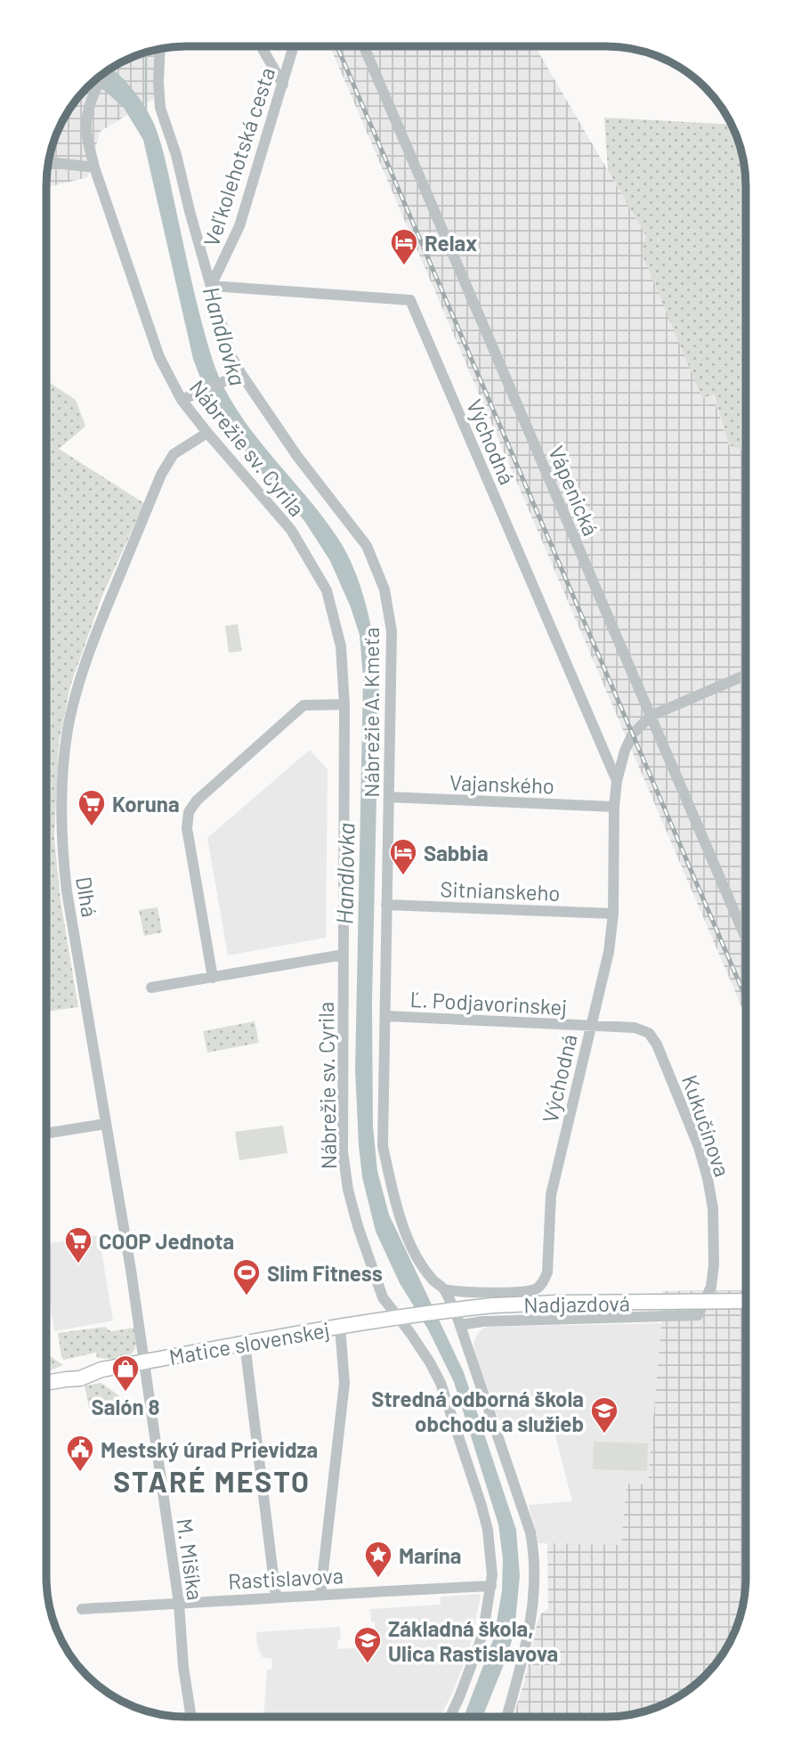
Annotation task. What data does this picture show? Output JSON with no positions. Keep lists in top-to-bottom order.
{
  "streets": {
    "main road": ["Nadjazdová", "Matice slovenskej"],
    "street": [
      "Veľkolehotská cesta",
      "Východná",
      "Nábrežie sv. Cyrila",
      "Vápenická",
      "Nábrežie A. Kmeťa",
      "Vajanského",
      "Sitnianskeho",
      "Dlhá",
      "Ľ. Podjavorinskej",
      "Kukučínova",
      "M. Mišíka",
      "Rastislavova"
    ]
  },
  "crossings": [
    ["Veľkolehotská cesta", "Východná"],
    ["Veľkolehotská cesta", "Nábrežie A. Kmeťa"],
    ["Východná", "Vápenická"],
    ["Východná", "Nábrežie A. Kmeťa"],
    ["Východná", "Vajanského"],
    ["Východná", "Sitnianskeho"],
    ["Východná", "Ľ. Podjavorinskej"],
    ["Východná", "Kukučínova"],
    ["Východná", "Nadjazdová"],
    ["Nábrežie sv. Cyrila", "Dlhá"],
    ["Nábrežie sv. Cyrila", "Nadjazdová"],
    ["Nábrežie sv. Cyrila", "Matice slovenskej"],
    ["Nábrežie sv. Cyrila", "Rastislavova"],
    ["Nábrežie A. Kmeťa", "Vajanského"],
    ["Nábrežie A. Kmeťa", "Sitnianskeho"],
    ["Nábrežie A. Kmeťa", "Ľ. Podjavorinskej"],
    ["Nábrežie A. Kmeťa", "Kukučínova"],
    ["Nábrežie A. Kmeťa", "Nadjazdová"],
    ["Dlhá", "Matice slovenskej"],
    ["Dlhá", "M. Mišíka"],
    ["Ľ. Podjavorinskej", "Kukučínova"],
    ["Nadjazdová", "Matice slovenskej"],
    ["Matice slovenskej", "M. Mišíka"],
    ["M. Mišíka", "Rastislavova"]
  ],
  "districts": ["STARÉ MESTO"],
  "water": ["Handlovka"],
  "places": {
    "hotel": ["Relax", "Sabbia"],
    "supermarket": ["Koruna", "COOP Jednota"],
    "sports": ["Slim Fitness"],
    "shop": ["Salón 8"],
    "school or university": ["Stredná odborná škola obchodu a služieb", "Základná škola, Ulica Rastislavova"],
    "public building": ["Mestský úrad Prievidza"],
    "place": ["Marína"]
  }
}
